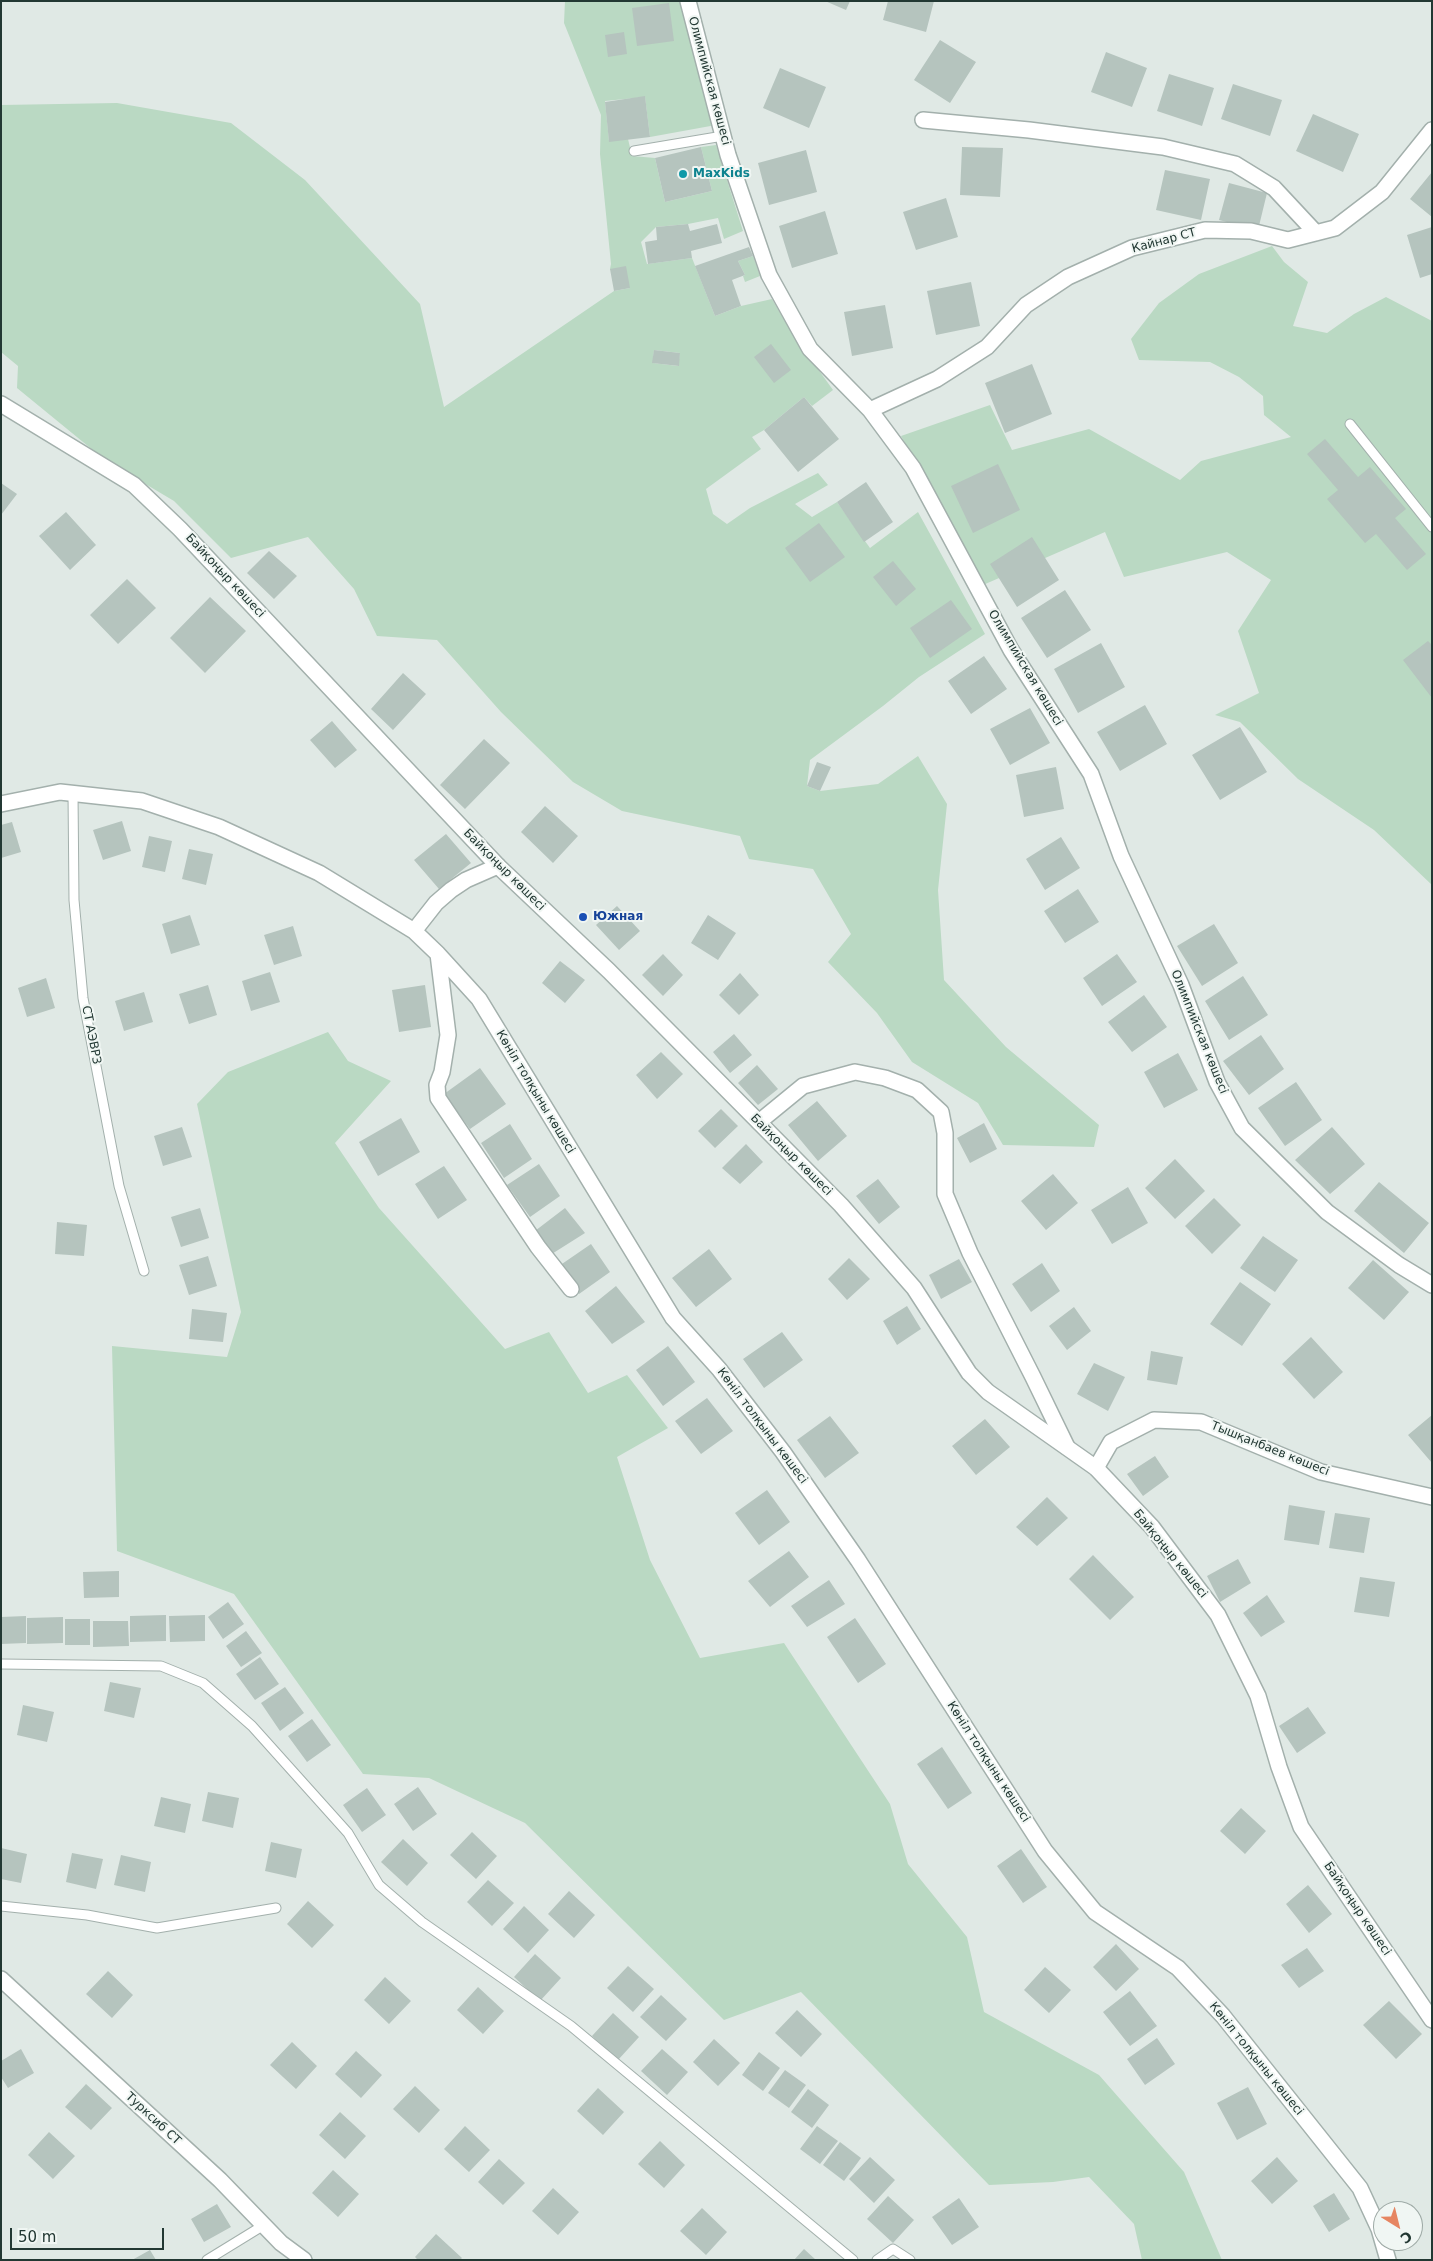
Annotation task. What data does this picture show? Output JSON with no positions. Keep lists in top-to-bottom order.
{
  "streets": {
    "street": [
      "Олимпийская көшесі",
      "Кайнар СТ",
      "Байқоңыр көшесі",
      "Көніл толқыны көшесі",
      "Тышқанбаев көшесі",
      "Турксиб СТ"
    ],
    "lane": ["СТ АЭВРЗ"]
  },
  "crossings": [
    ["Олимпийская көшесі", "Кайнар СТ"],
    ["Байқоңыр көшесі", "Тышқанбаев көшесі"],
    ["СТ АЭВРЗ", "Көніл толқыны көшесі"]
  ],
  "places": ["MaxKids", "Южная"],
  "scale_bar": "50 m",
  "north": "bottom right"
}
